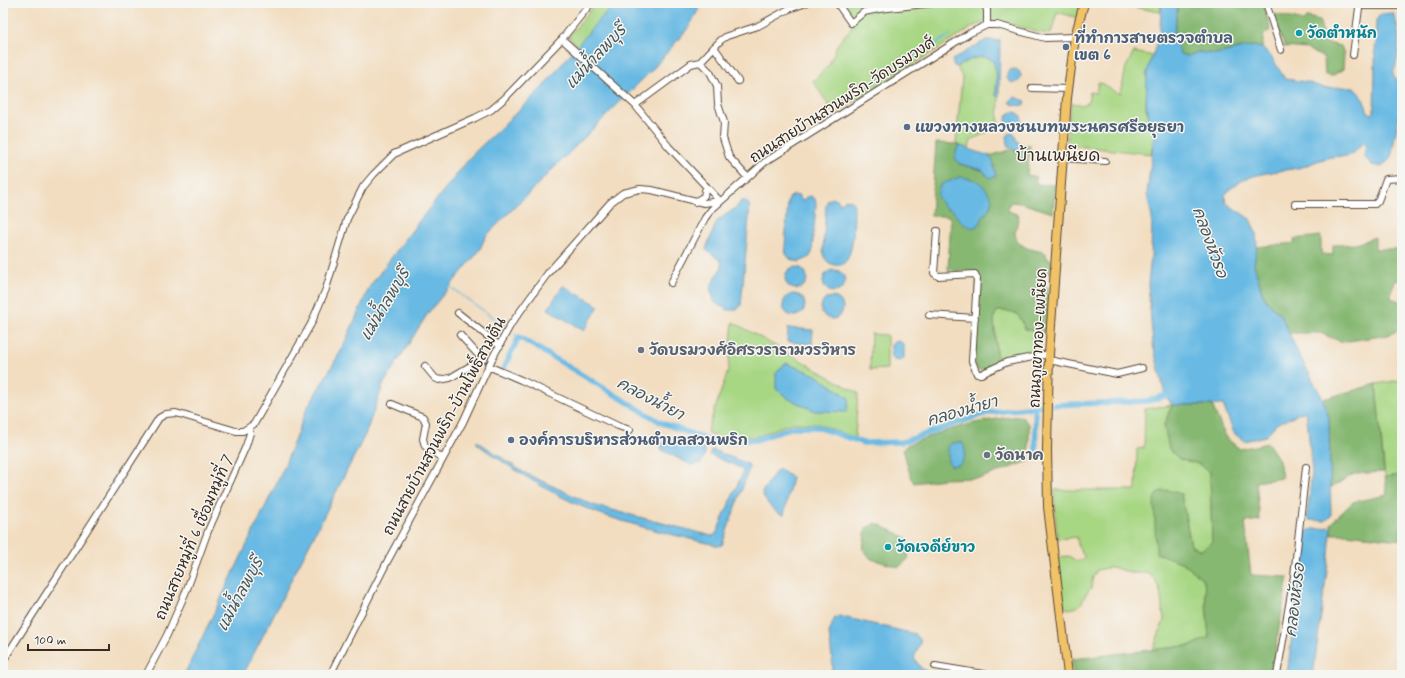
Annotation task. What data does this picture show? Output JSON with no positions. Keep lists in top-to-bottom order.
{
  "streets": {
    "main road": ["ถนนภูเขาทอง-เพนียด"],
    "street": ["ถนนสายบ้านสวนพริก-วัดบรมวงศ์", "ถนนสายบ้านสวนพริก-บ้านโพธิ์สามต้น", "ถนนสายหมู่ที่ 6 เชื่อมหมู่ที่ 7"]
  },
  "crossings": [
    ["ถนนสายบ้านสวนพริก-วัดบรมวงศ์", "ถนนสายบ้านสวนพริก-บ้านโพธิ์สามต้น"]
  ],
  "districts": ["บ้านเพนียด"],
  "water": ["แม่น้ำลพบุรี", "คลองหัวรอ", "คลองน้ำยา"],
  "places": [
    "วัดตำหนัก",
    "ที่ทำการสายตรวจตำบล เขต 6",
    "แขวงทางหลวงชนบทพระนครศรีอยุธยา",
    "วัดบรมวงศ์อิศรวรารามวรวิหาร",
    "องค์การบริหารส่วนตำบลสวนพริก",
    "วัดนาค",
    "วัดเจดีย์ขาว"
  ],
  "scale_bar": "100 m"
}
